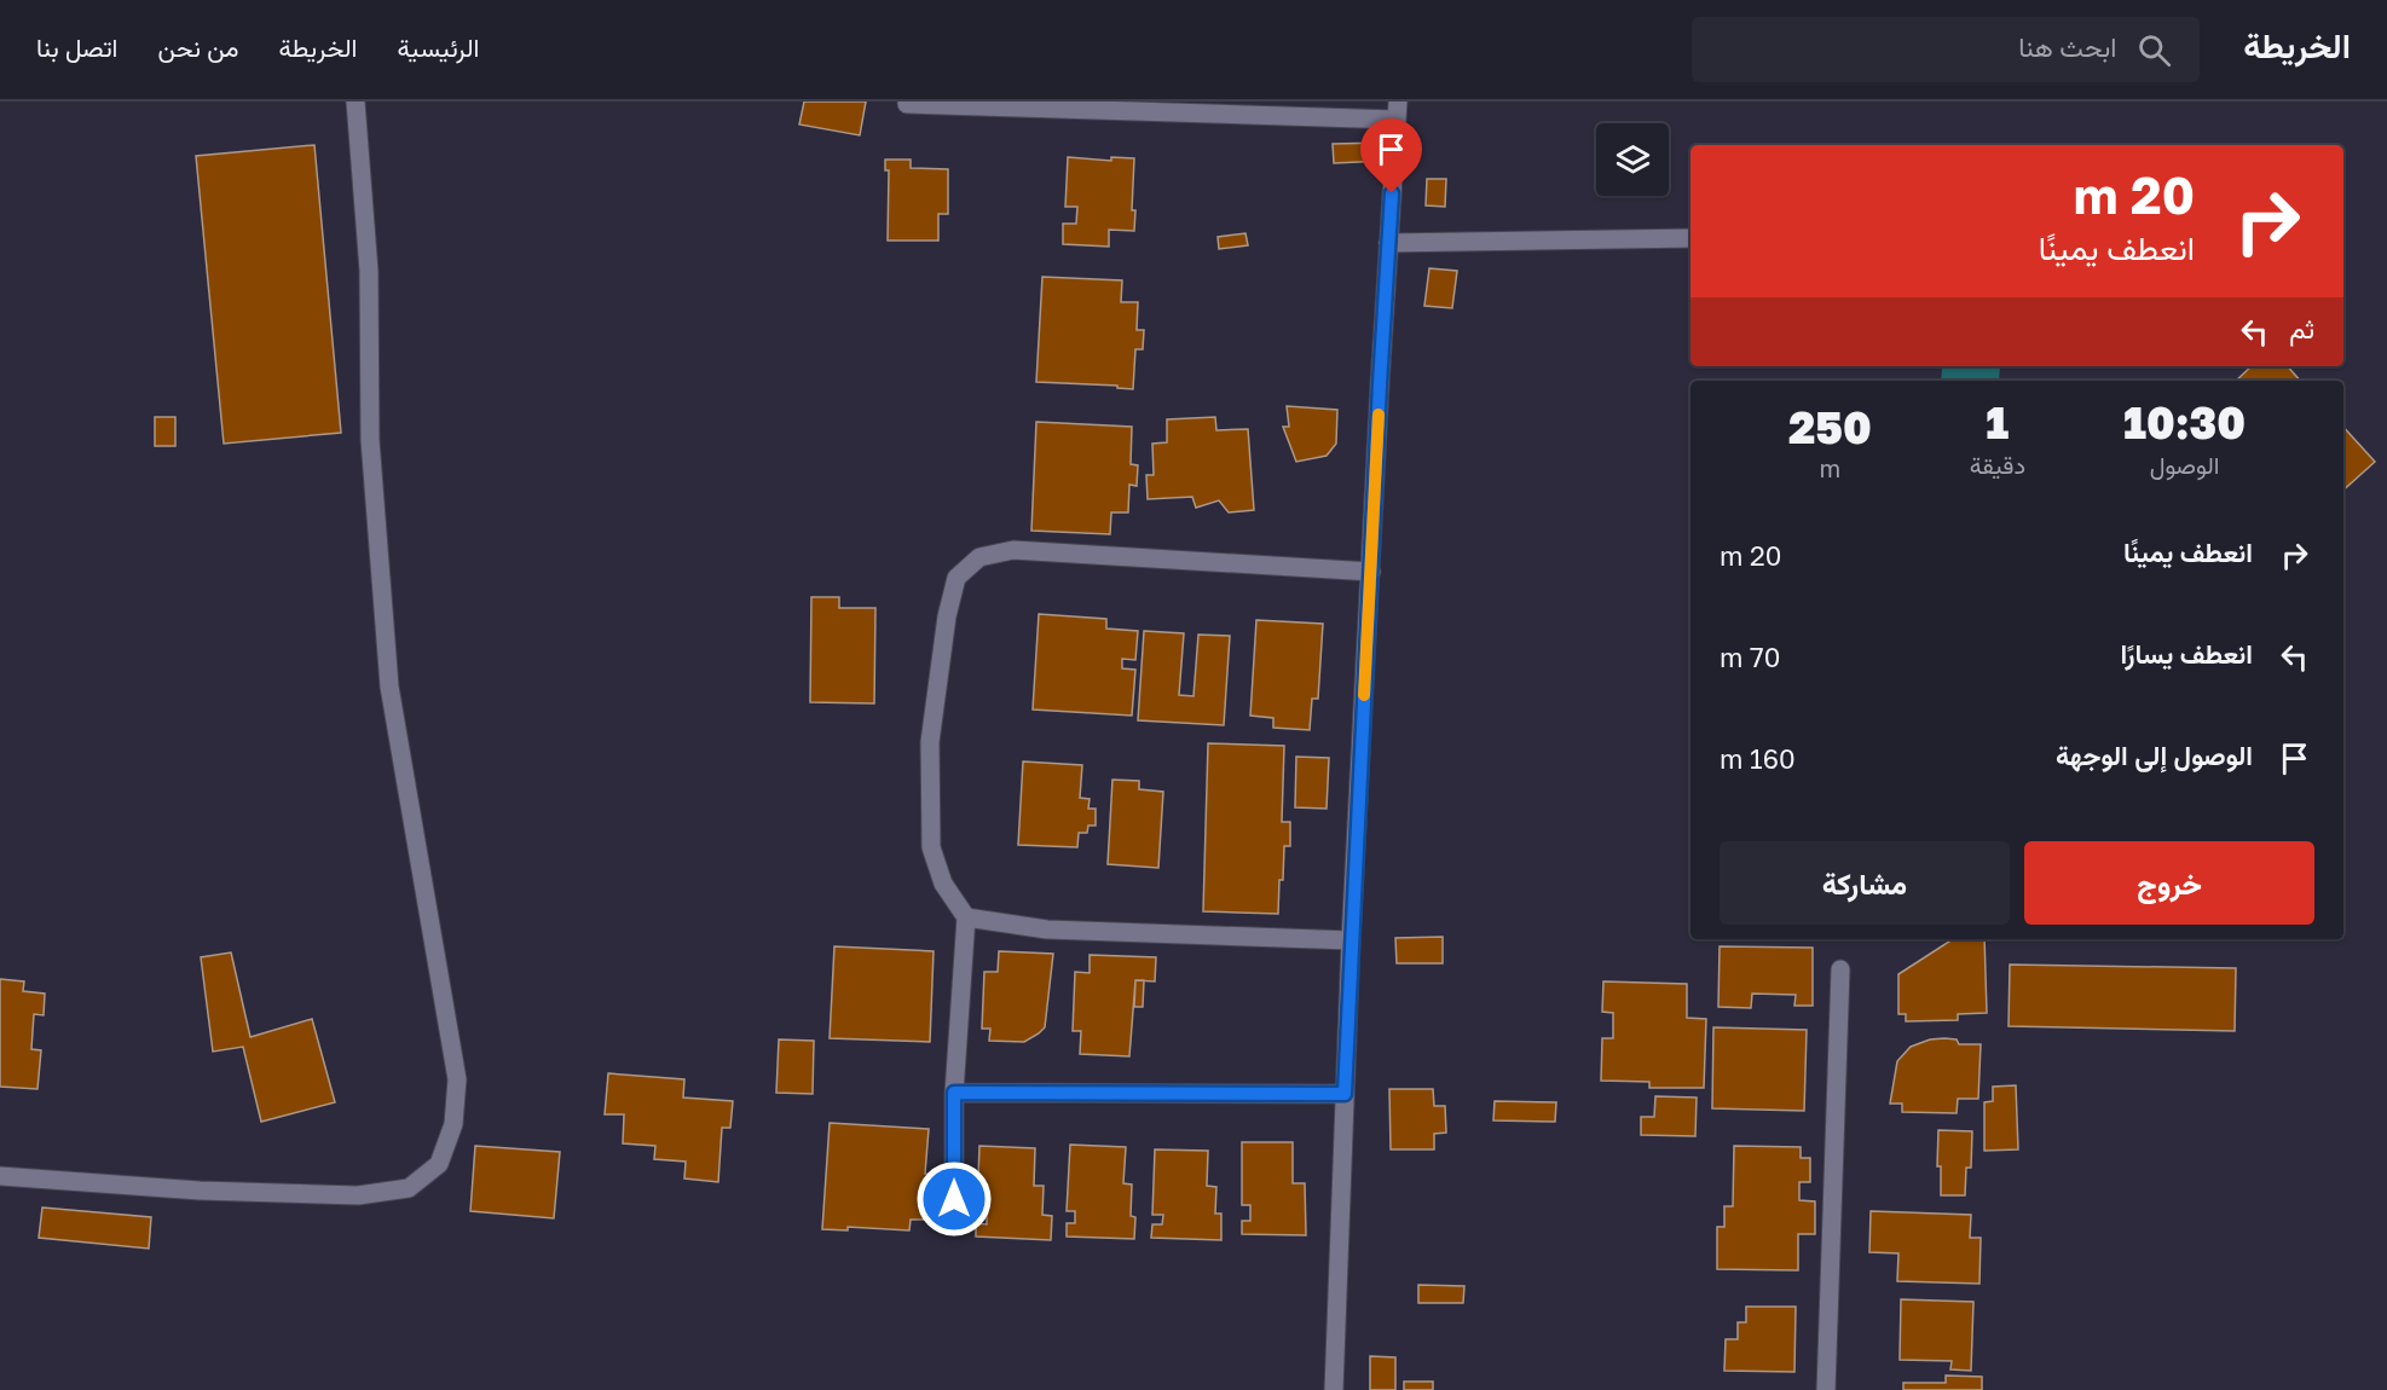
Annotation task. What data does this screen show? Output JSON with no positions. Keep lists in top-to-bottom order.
{
  "page": {
    "header": "الخريطة",
    "search": "ابحث هنا",
    "nav": [
      "الرئيسية",
      "الخريطة",
      "من نحن",
      "اتصل بنا"
    ],
    "turn": ["20 m", "انعطف يمينًا"],
    "then": "ثم",
    "eta": [
      "10:30",
      "الوصول",
      "1",
      "دقيقة",
      "250",
      "m"
    ],
    "list": [
      {
        "name": "انعطف يمينًا",
        "value": "20 m"
      },
      {
        "name": "انعطف يسارًا",
        "value": "70 m"
      },
      {
        "name": "الوصول إلى الوجهة",
        "value": "160 m"
      }
    ],
    "buttons": ["خروج", "مشاركة"]
  }
}
